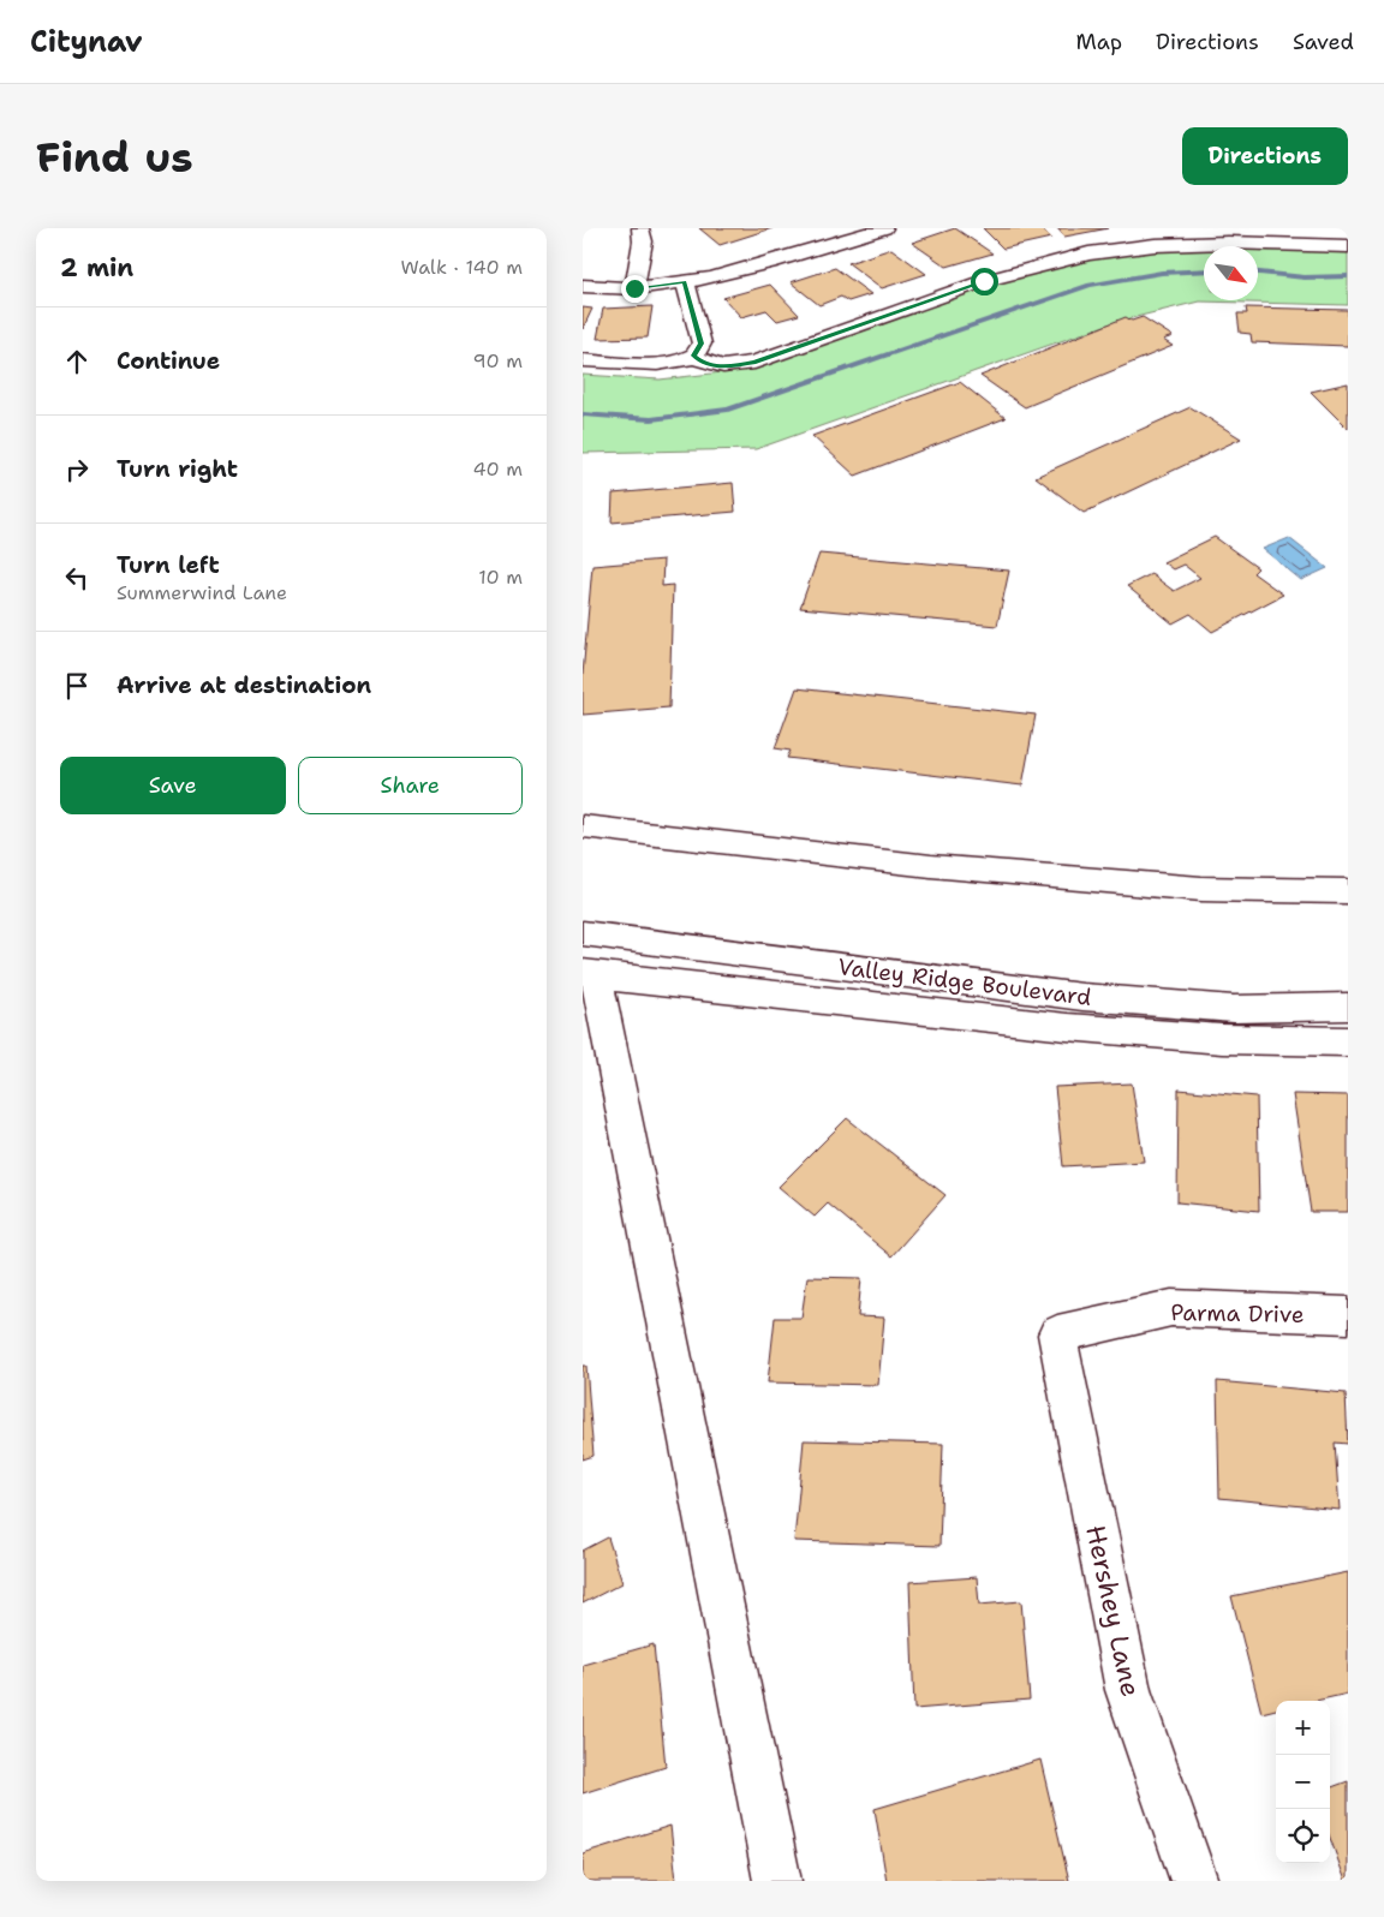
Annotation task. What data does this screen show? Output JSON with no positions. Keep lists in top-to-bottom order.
{
  "streets": {
    "main road": ["Valley Ridge Boulevard", "Parma Drive", "Hershey Lane"]
  },
  "crossings": [
    ["Parma Drive", "Hershey Lane"]
  ],
  "north": "bottom right",
  "page": {
    "header": "Citynav",
    "nav": ["Map", "Directions", "Saved"],
    "buttons": [
      "Directions",
      ["Save", "Share"]
    ],
    "title": "Find us",
    "heading": ["2 min", "Walk · 140 m"],
    "list": [
      ["Continue", "90 m"],
      ["Turn right", "40 m"],
      ["Turn left", "Summerwind Lane", "10 m"],
      "Arrive at destination"
    ],
    "map_buttons": ["+", "−"]
  }
}
